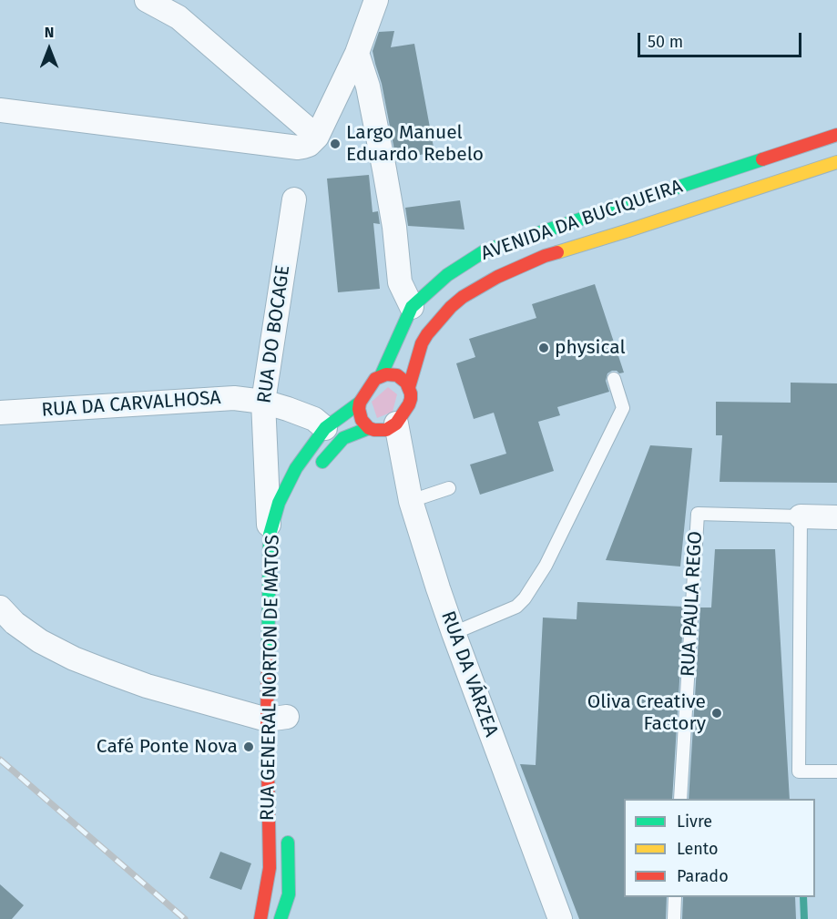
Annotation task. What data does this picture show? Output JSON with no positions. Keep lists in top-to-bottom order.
{
  "streets": {
    "street": [
      "AVENIDA DA BUCIQUEIRA",
      "RUA DO BOCAGE",
      "RUA DA CARVALHOSA",
      "RUA PAULA REGO",
      "RUA DA VÁRZEA",
      "RUA GENERAL NORTON DE MATOS"
    ]
  },
  "crossings": [
    ["AVENIDA DA BUCIQUEIRA", "RUA DA VÁRZEA"],
    ["AVENIDA DA BUCIQUEIRA", "RUA GENERAL NORTON DE MATOS"],
    ["RUA DO BOCAGE", "RUA DA CARVALHOSA"],
    ["RUA DO BOCAGE", "RUA GENERAL NORTON DE MATOS"],
    ["RUA DA CARVALHOSA", "RUA GENERAL NORTON DE MATOS"],
    ["RUA DA VÁRZEA", "RUA GENERAL NORTON DE MATOS"]
  ],
  "places": [
    "Largo Manuel Eduardo Rebelo",
    "physical",
    "Oliva Creative Factory",
    "Café Ponte Nova"
  ],
  "legend": ["Livre", "Lento", "Parado"],
  "scale_bar": "50 m",
  "north": "top"
}
